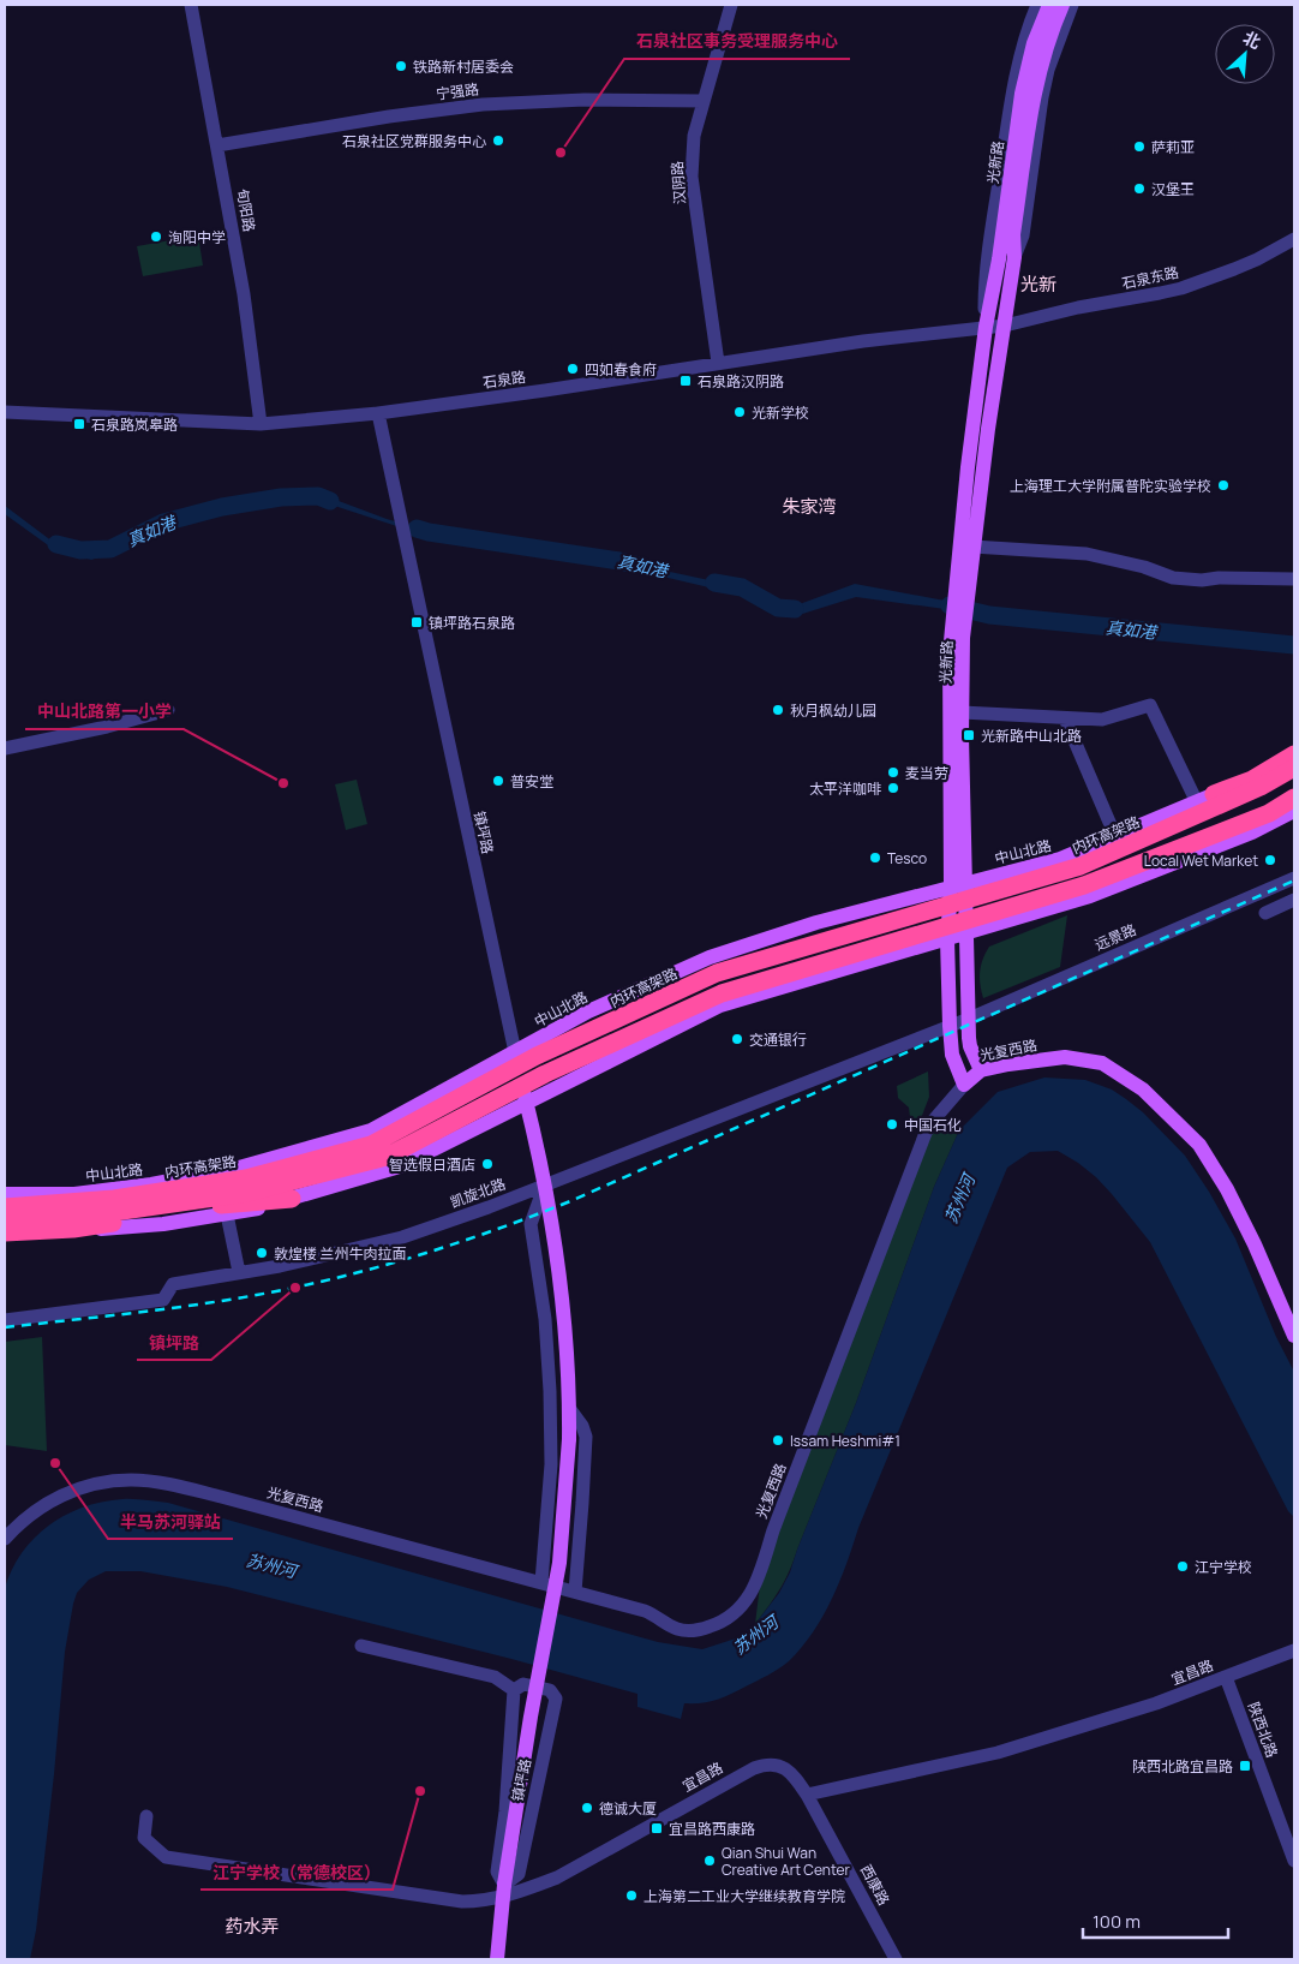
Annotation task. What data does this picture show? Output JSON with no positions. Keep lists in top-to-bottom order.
{
  "streets": {
    "highway": ["内环高架路"],
    "main road": [
      "光新路",
      "镇坪路",
      "中山北路",
      "光复西路"
    ],
    "street": [
      "宁强路",
      "汉阴路",
      "旬阳路",
      "石泉东路",
      "石泉路",
      "远景路",
      "凯旋北路",
      "宜昌路",
      "陕西北路",
      "西康路"
    ]
  },
  "crossings": [
    ["宁强路", "汉阴路"],
    ["宁强路", "旬阳路"],
    ["光新路", "石泉东路"],
    ["光新路", "石泉路"],
    ["光新路", "中山北路"],
    ["光新路", "远景路"],
    ["光新路", "光复西路"],
    ["光新路", "凯旋北路"],
    ["汉阴路", "石泉路"],
    ["旬阳路", "石泉路"],
    ["石泉东路", "石泉路"],
    ["石泉路", "镇坪路"],
    ["镇坪路", "中山北路"],
    ["镇坪路", "凯旋北路"],
    ["镇坪路", "宜昌路"],
    ["远景路", "凯旋北路"],
    ["宜昌路", "陕西北路"],
    ["宜昌路", "西康路"]
  ],
  "districts": ["光新", "朱家湾", "药水弄"],
  "water": ["真如港", "苏州河"],
  "places": {
    "other": [
      "铁路新村居委会",
      "石泉社区党群服务中心",
      "萨莉亚",
      "石泉社区事务受理服务中心",
      "汉堡王",
      "洵阳中学",
      "四如春食府",
      "光新学校",
      "上海理工大学附属普陀实验学校",
      "秋月枫幼儿园",
      "麦当劳",
      "普安堂",
      "中山北路第一小学",
      "太平洋咖啡",
      "Tesco",
      "Local Wet Market",
      "交通银行",
      "中国石化",
      "智选假日酒店",
      "敦煌楼 兰州牛肉拉面",
      "镇坪路",
      "Issam Heshmi#1",
      "半马苏河驿站",
      "江宁学校",
      "江宁学校（常德校区）",
      "德诚大厦",
      "Qian Shui Wan Creative Art Center",
      "上海第二工业大学继续教育学院"
    ],
    "transit": [
      "石泉路汉阴路",
      "石泉路岚皋路",
      "镇坪路石泉路",
      "光新路中山北路",
      "陕西北路宜昌路",
      "宜昌路西康路"
    ]
  },
  "scale_bar": "100 m",
  "north": "top right"
}
